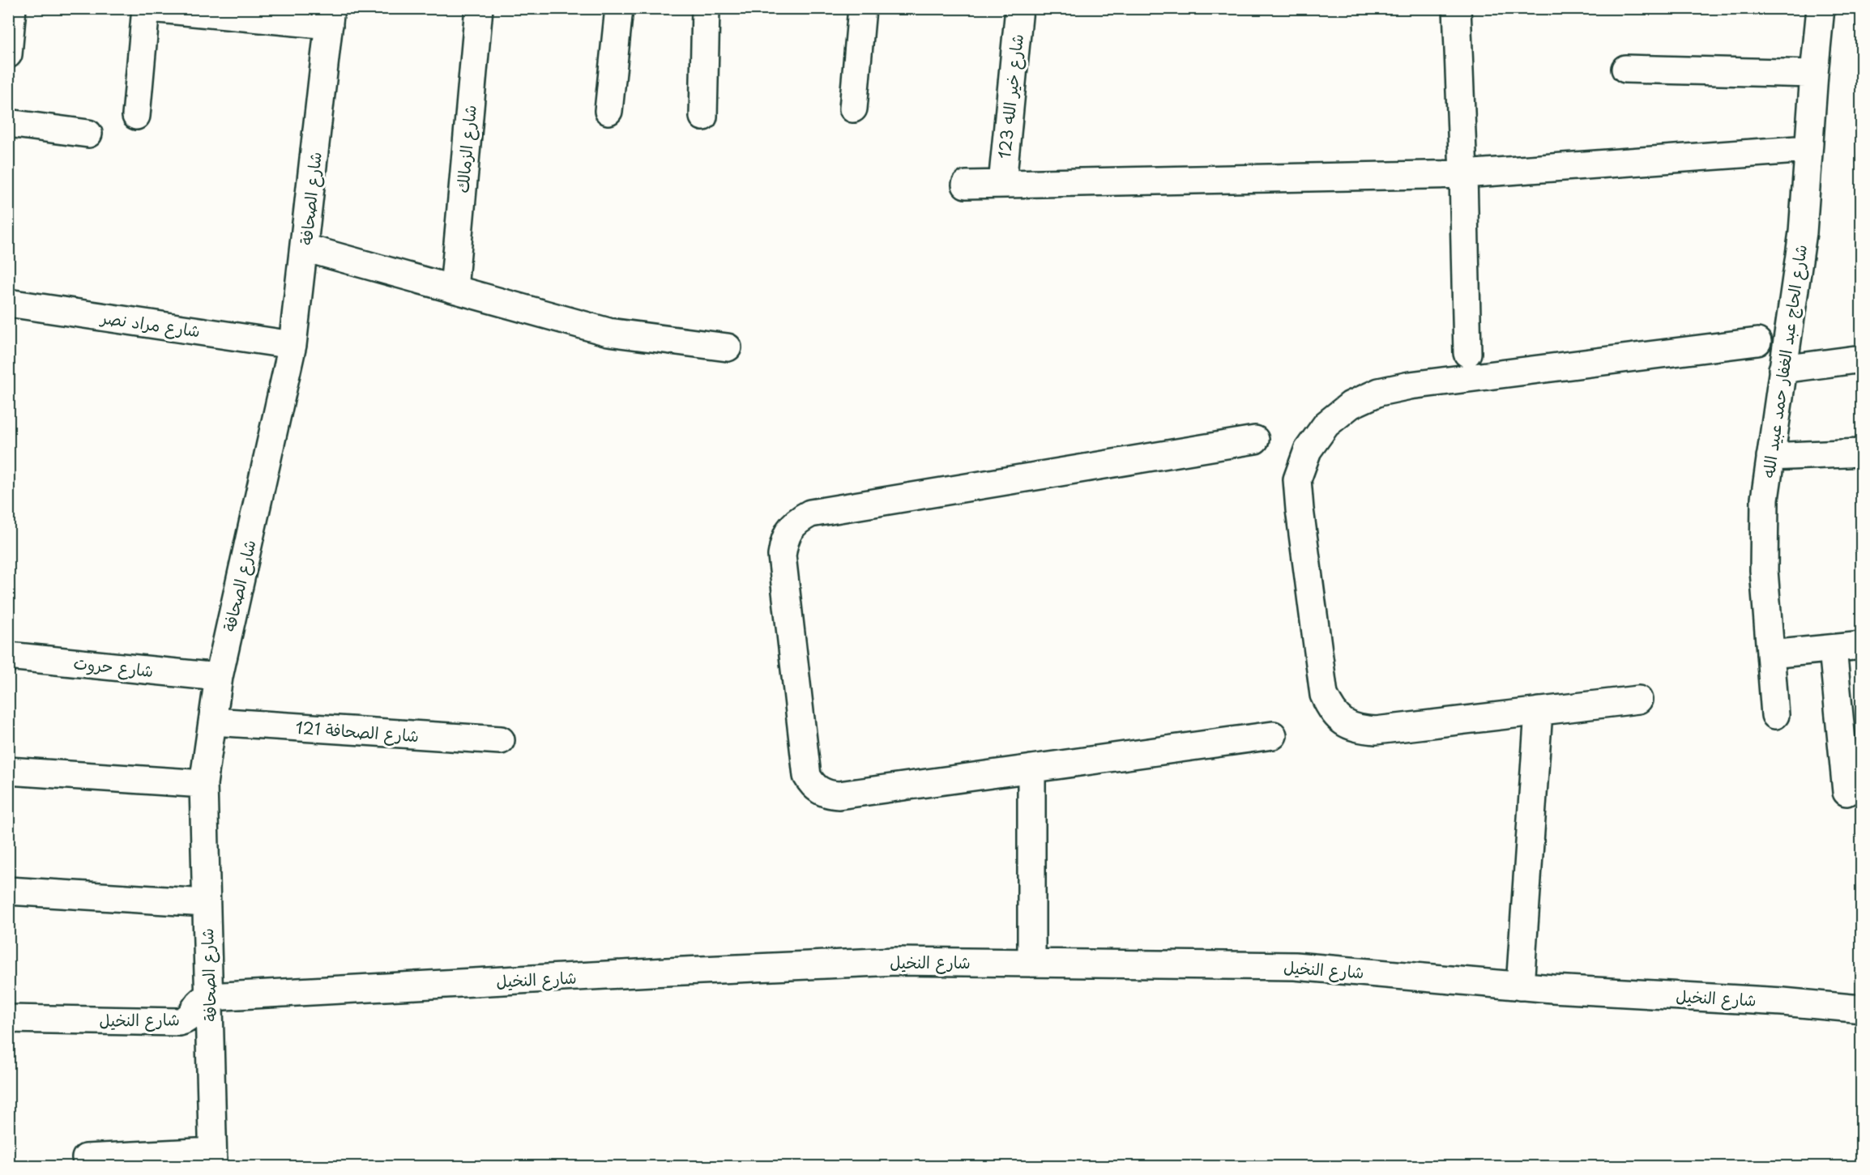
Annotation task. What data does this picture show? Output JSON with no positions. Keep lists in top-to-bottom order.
{
  "streets": {
    "street": [
      "شارع خير الله 123",
      "شارع الزمالك",
      "شارع الصحافة",
      "شارع مراد نصر",
      "شارع الحاج عبد الغفار حمد عبيد الله",
      "شارع حروت",
      "شارع الصحافة 121",
      "شارع النخيل"
    ]
  },
  "crossings": [
    ["شارع الصحافة", "شارع مراد نصر"],
    ["شارع الصحافة", "شارع حروت"],
    ["شارع الصحافة", "شارع الصحافة 121"],
    ["شارع الصحافة", "شارع النخيل"]
  ]
}
